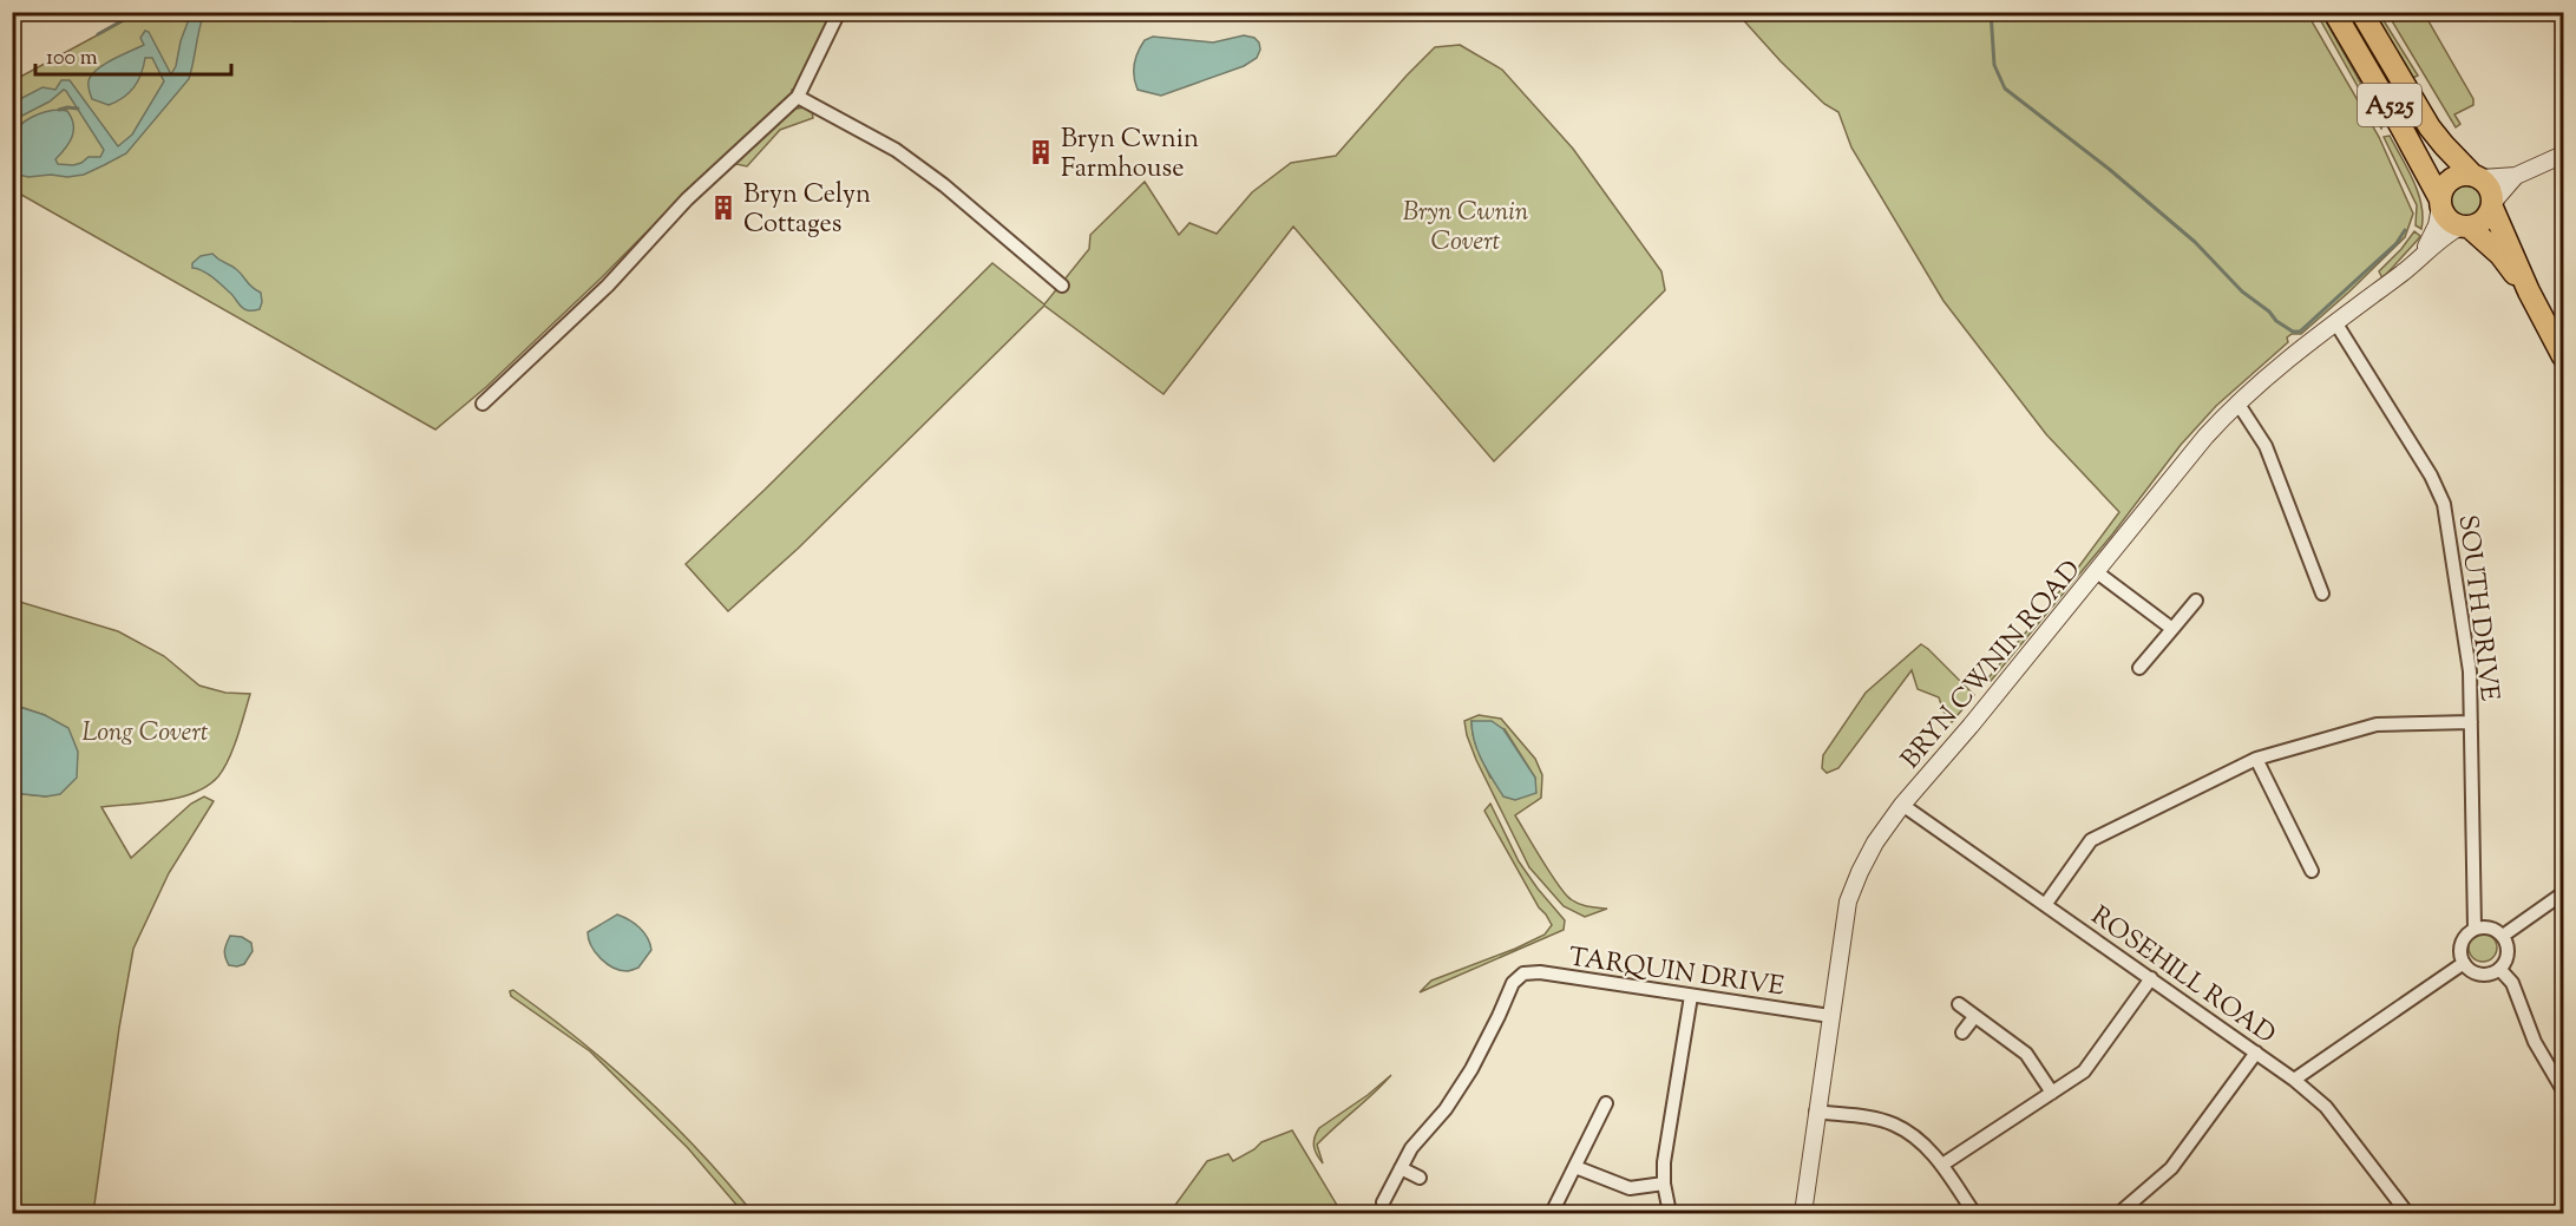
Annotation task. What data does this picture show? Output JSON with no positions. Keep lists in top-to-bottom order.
{
  "streets": {
    "main road": ["A525"],
    "street": [
      "SOUTH DRIVE",
      "BRYN CWNIN ROAD",
      "TARQUIN DRIVE",
      "ROSEHILL ROAD"
    ]
  },
  "crossings": [
    ["A525", "BRYN CWNIN ROAD"],
    ["SOUTH DRIVE", "BRYN CWNIN ROAD"],
    ["BRYN CWNIN ROAD", "TARQUIN DRIVE"],
    ["BRYN CWNIN ROAD", "ROSEHILL ROAD"]
  ],
  "parks": ["Bryn Cwnin Covert", "Long Covert"],
  "places": {
    "building": ["Bryn Cwnin Farmhouse", "Bryn Celyn Cottages"]
  },
  "scale_bar": "100 m"
}
